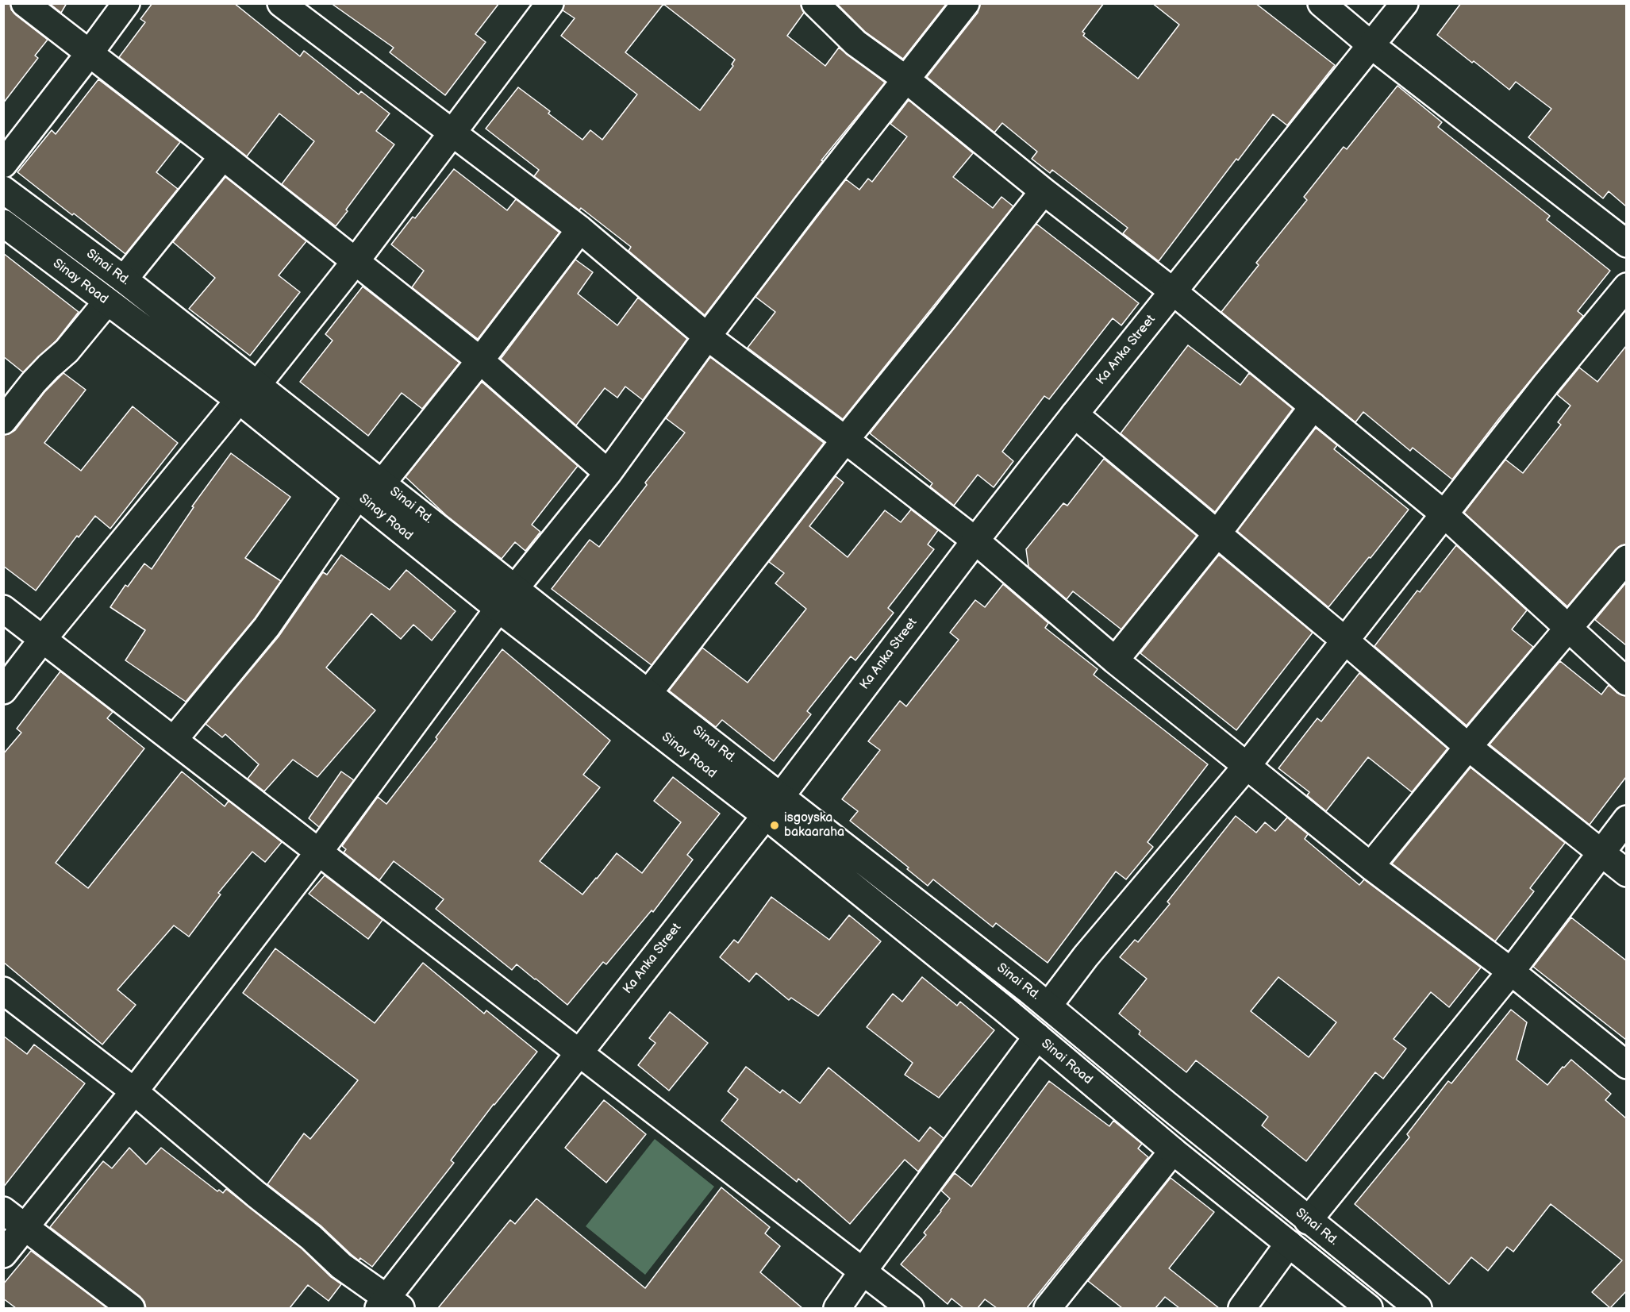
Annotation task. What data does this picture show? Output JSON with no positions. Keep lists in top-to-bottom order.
{
  "streets": {
    "street": [
      "Sinai Rd.",
      "Sinay Road",
      "Ka Anka Street",
      "Sinai Road"
    ]
  },
  "crossings": [
    ["Sinai Rd.", "Sinay Road"],
    ["Sinai Rd.", "Ka Anka Street"],
    ["Sinai Rd.", "Sinai Road"],
    ["Sinay Road", "Ka Anka Street"],
    ["Sinay Road", "Sinai Road"],
    ["Ka Anka Street", "Sinai Road"]
  ],
  "places": ["isgoyska bakaaraha"]
}
